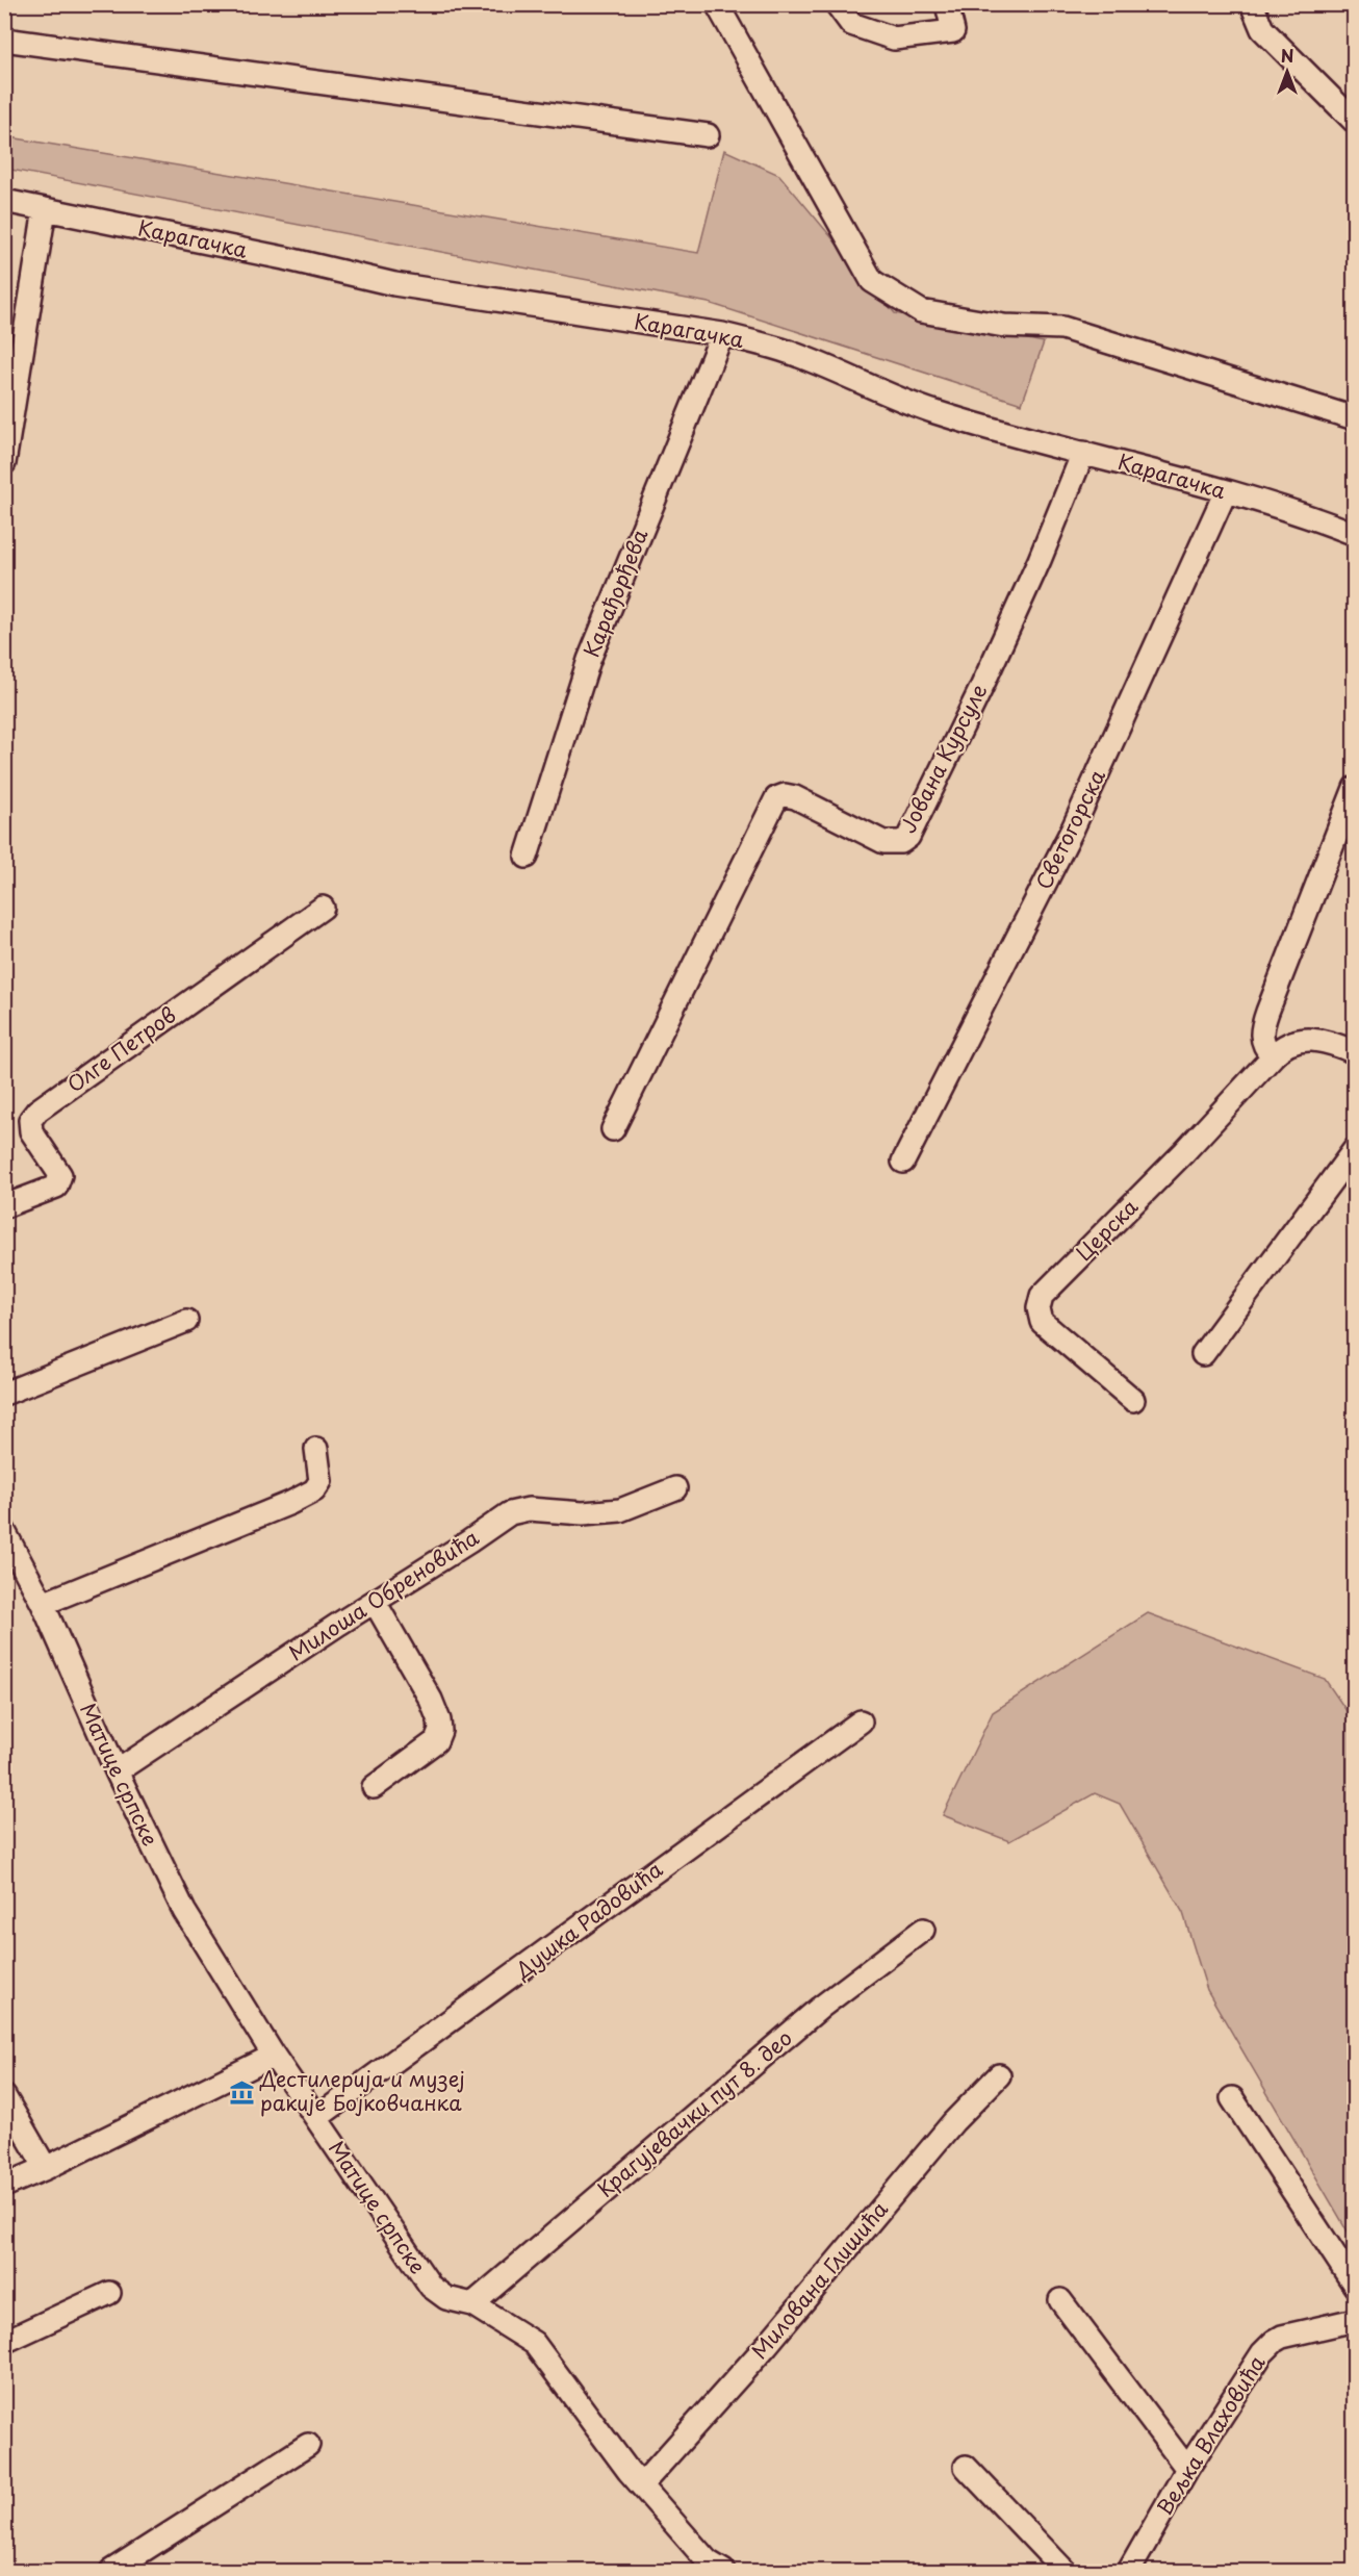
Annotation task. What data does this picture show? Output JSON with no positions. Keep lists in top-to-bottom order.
{
  "streets": {
    "street": [
      "Карагачка",
      "Карађорђева",
      "Јована Курсуле",
      "Светогорска",
      "Олге Петров",
      "Церска",
      "Милоша Обреновића",
      "Матице српске",
      "Душка Радовића",
      "Крагујевачки пут 8. део",
      "Милована Глишића",
      "Вељка Влаховића"
    ]
  },
  "crossings": [
    ["Карагачка", "Карађорђева"],
    ["Карагачка", "Јована Курсуле"],
    ["Карагачка", "Светогорска"],
    ["Милоша Обреновића", "Матице српске"],
    ["Матице српске", "Душка Радовића"],
    ["Матице српске", "Крагујевачки пут 8. део"],
    ["Матице српске", "Милована Глишића"]
  ],
  "places": {
    "museum": ["Дестилерија и музеј ракије Бојковчанка"]
  },
  "north": "top"
}
